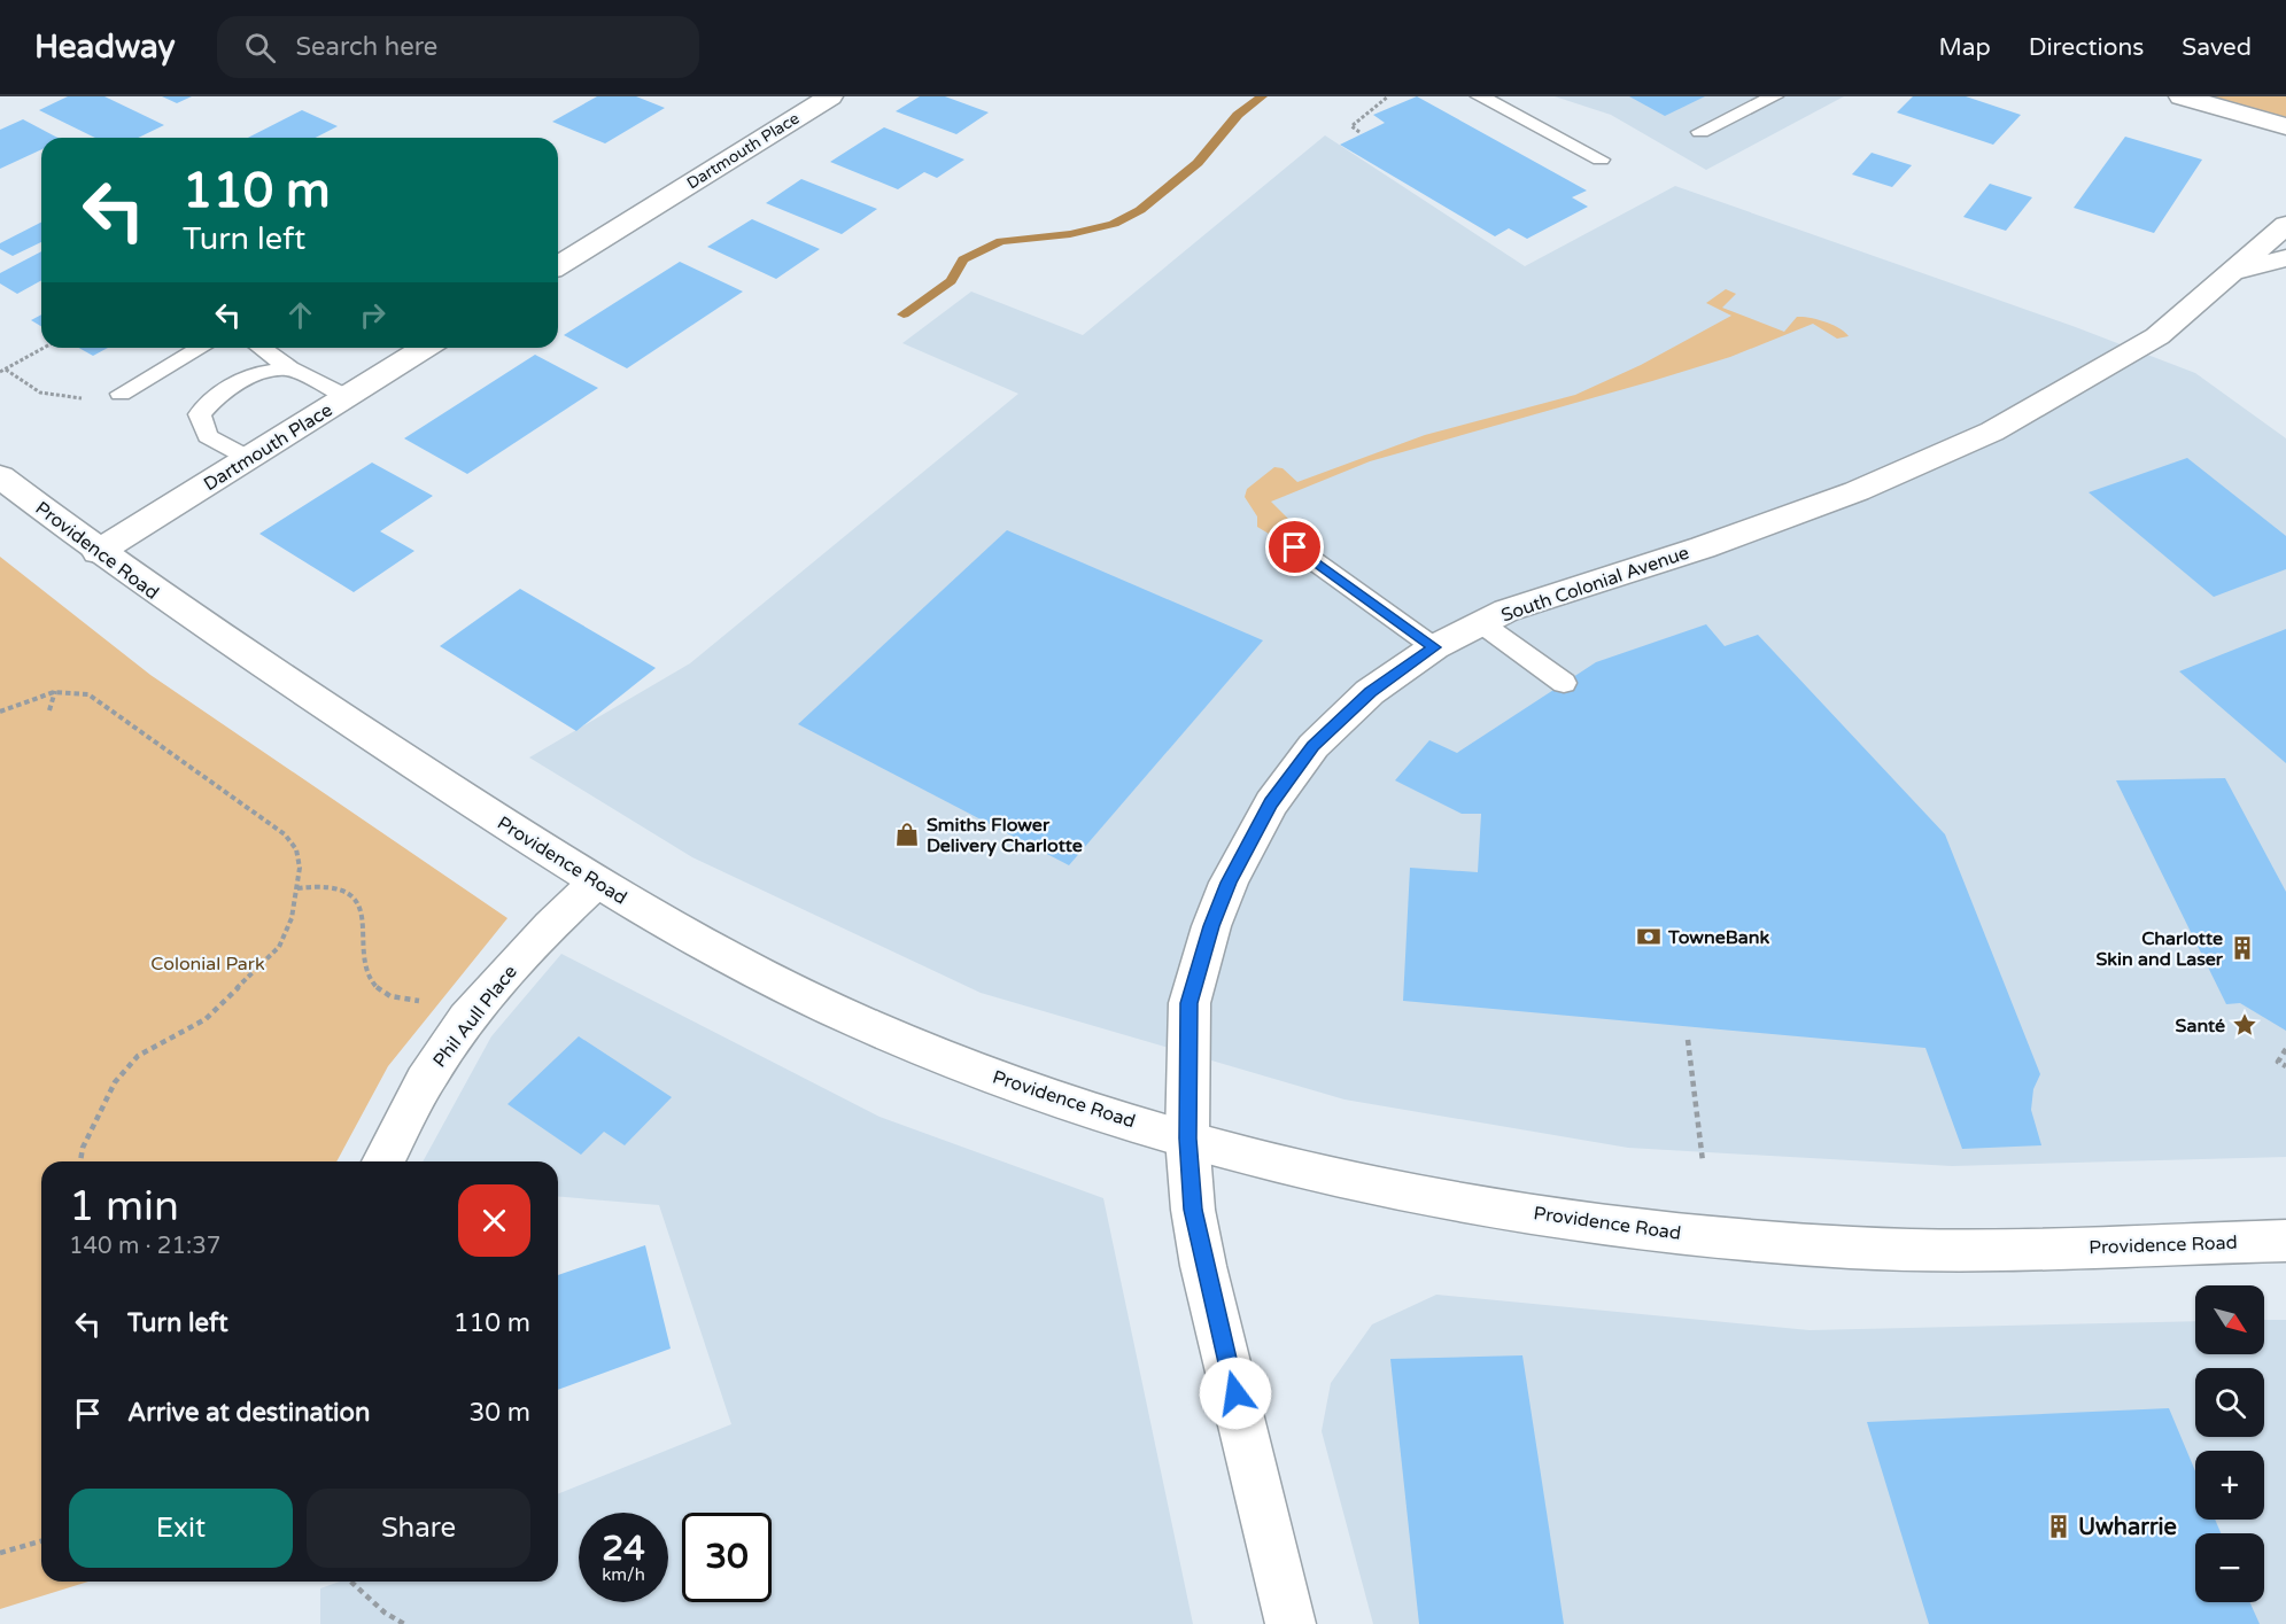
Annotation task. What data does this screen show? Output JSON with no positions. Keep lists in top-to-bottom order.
{
  "streets": {
    "street": [
      "Dartmouth Place",
      "Providence Road",
      "South Colonial Avenue",
      "Phil Aull Place"
    ]
  },
  "crossings": [
    ["Dartmouth Place", "Providence Road"],
    ["Providence Road", "South Colonial Avenue"],
    ["Providence Road", "Phil Aull Place"]
  ],
  "parks": ["Colonial Park"],
  "places": {
    "shop": ["Smiths Flower Delivery Charlotte"],
    "bank": ["TowneBank"],
    "building": ["Charlotte Skin and Laser", "Uwharrie"],
    "place": ["Santé"]
  },
  "north": "bottom right",
  "page": {
    "header": "Headway",
    "search": "Search here",
    "nav": ["Map", "Directions", "Saved"],
    "turn": ["110 m", "Turn left"],
    "heading": ["1 min", "140 m · 21:37"],
    "list": [
      {
        "name": "Turn left",
        "value": "110 m"
      },
      {
        "name": "Arrive at destination",
        "value": "30 m"
      }
    ],
    "map_buttons": ["+", "−"],
    "buttons": ["Exit", "Share"],
    "speed": "24 km/h",
    "limit": "30"
  }
}
